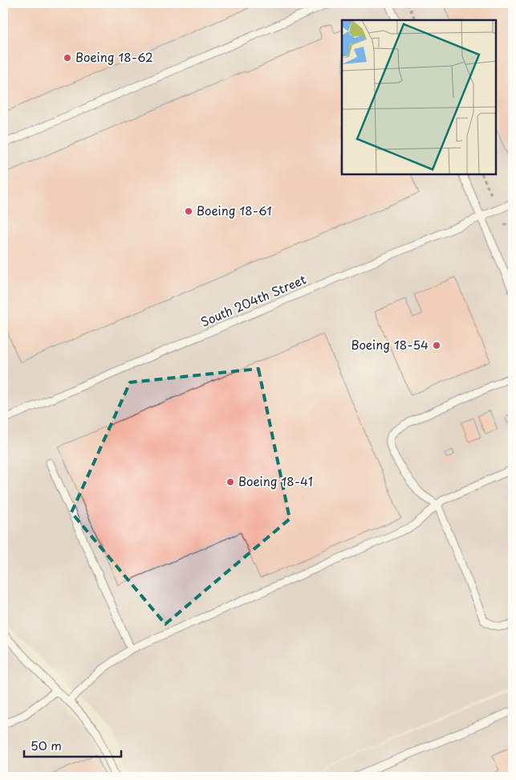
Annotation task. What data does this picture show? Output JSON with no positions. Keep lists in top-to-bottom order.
{
  "streets": {
    "lane": ["South 204th Street"]
  },
  "places": [
    "Boeing 18-62",
    "Boeing 18-61",
    "Boeing 18-54",
    "Boeing 18-41"
  ],
  "scale_bar": "50 m"
}
